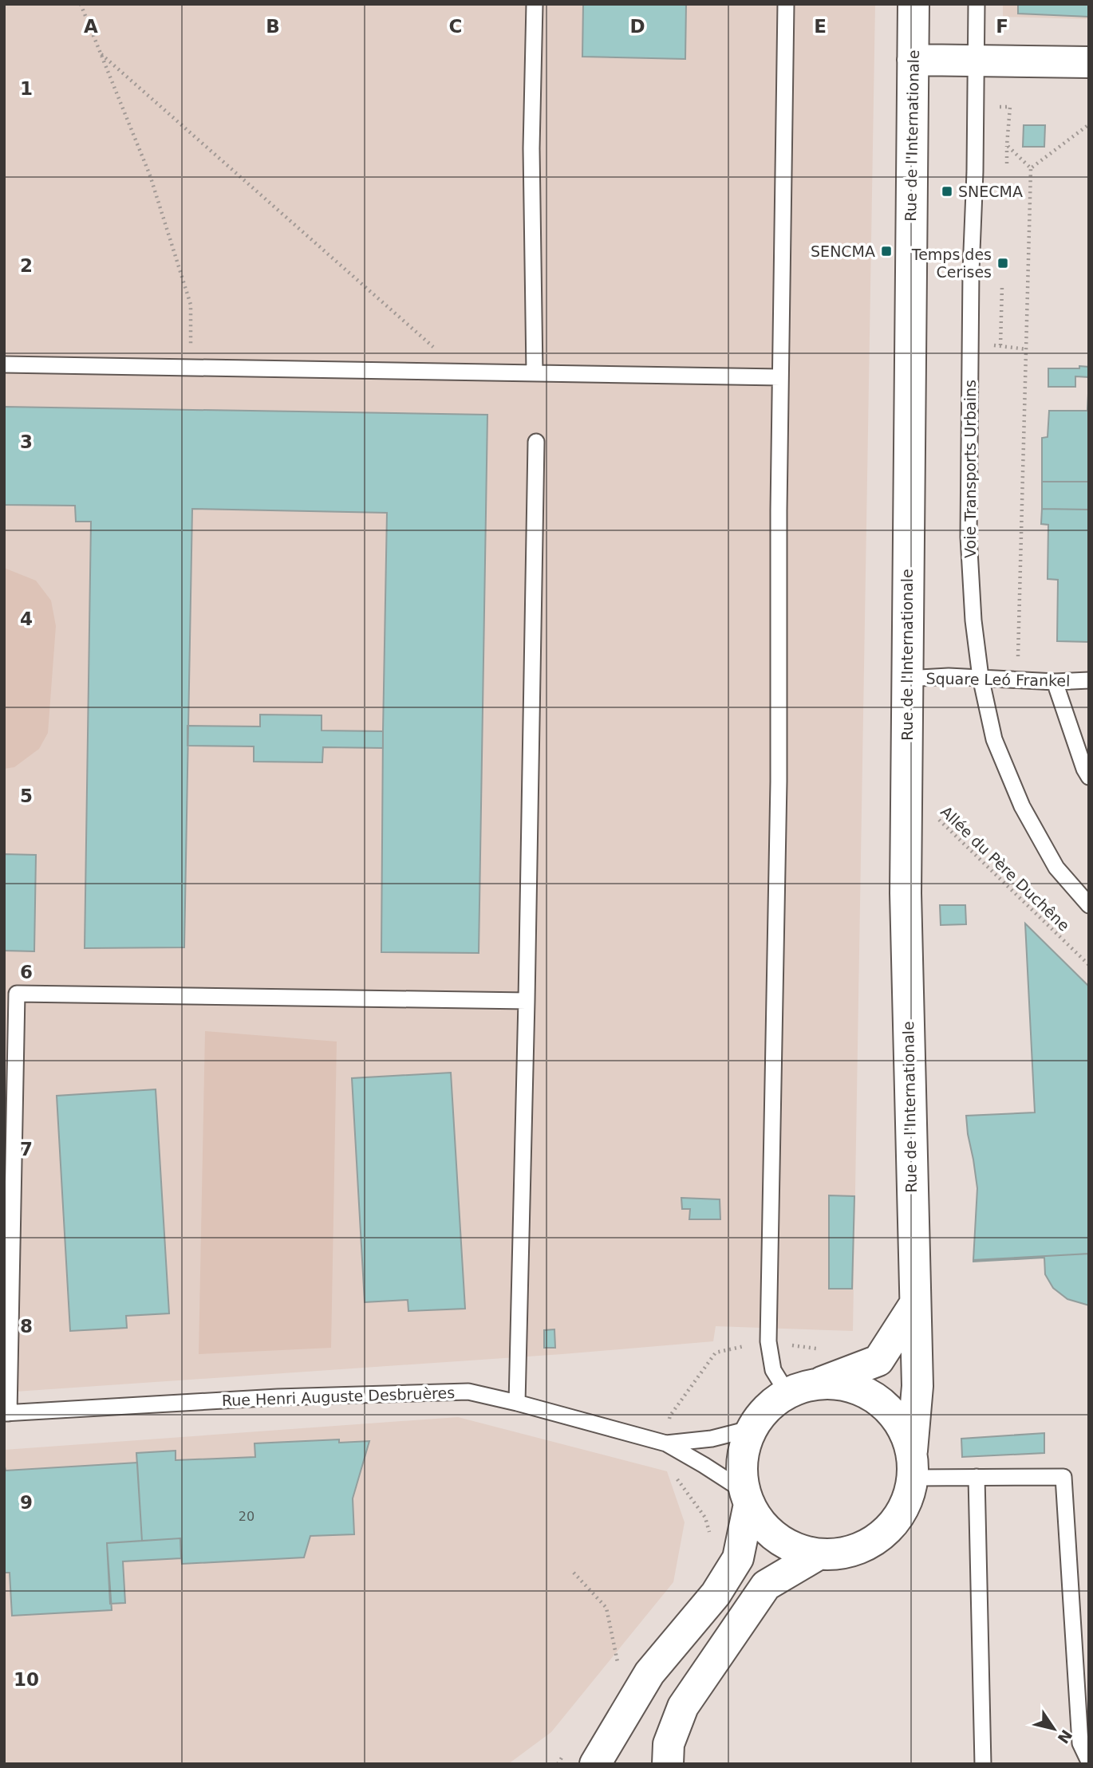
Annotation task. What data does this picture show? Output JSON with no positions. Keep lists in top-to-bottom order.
{
  "streets": {
    "street": ["Rue de l'Internationale"],
    "lane": ["Voie Transports Urbains", "Square Leó Frankel", "Rue Henri Auguste Desbruères"],
    "path": ["Allée du Père Duchêne"]
  },
  "crossings": [
    ["Rue de l'Internationale", "Square Leó Frankel"],
    ["Rue de l'Internationale", "Allée du Père Duchêne"],
    ["Rue de l'Internationale", "Rue Henri Auguste Desbruères"],
    ["Voie Transports Urbains", "Square Leó Frankel"]
  ],
  "places": {
    "transit": ["SNECMA", "SENCMA", "Temps des Cerises"]
  },
  "house_numbers": ["20"],
  "north": "bottom right",
  "grid": {
    "columns": [
      "A",
      "B",
      "C",
      "D",
      "E",
      "F"
    ],
    "rows": [
      "1",
      "2",
      "3",
      "4",
      "5",
      "6",
      "7",
      "8",
      "9",
      "10"
    ]
  }
}
